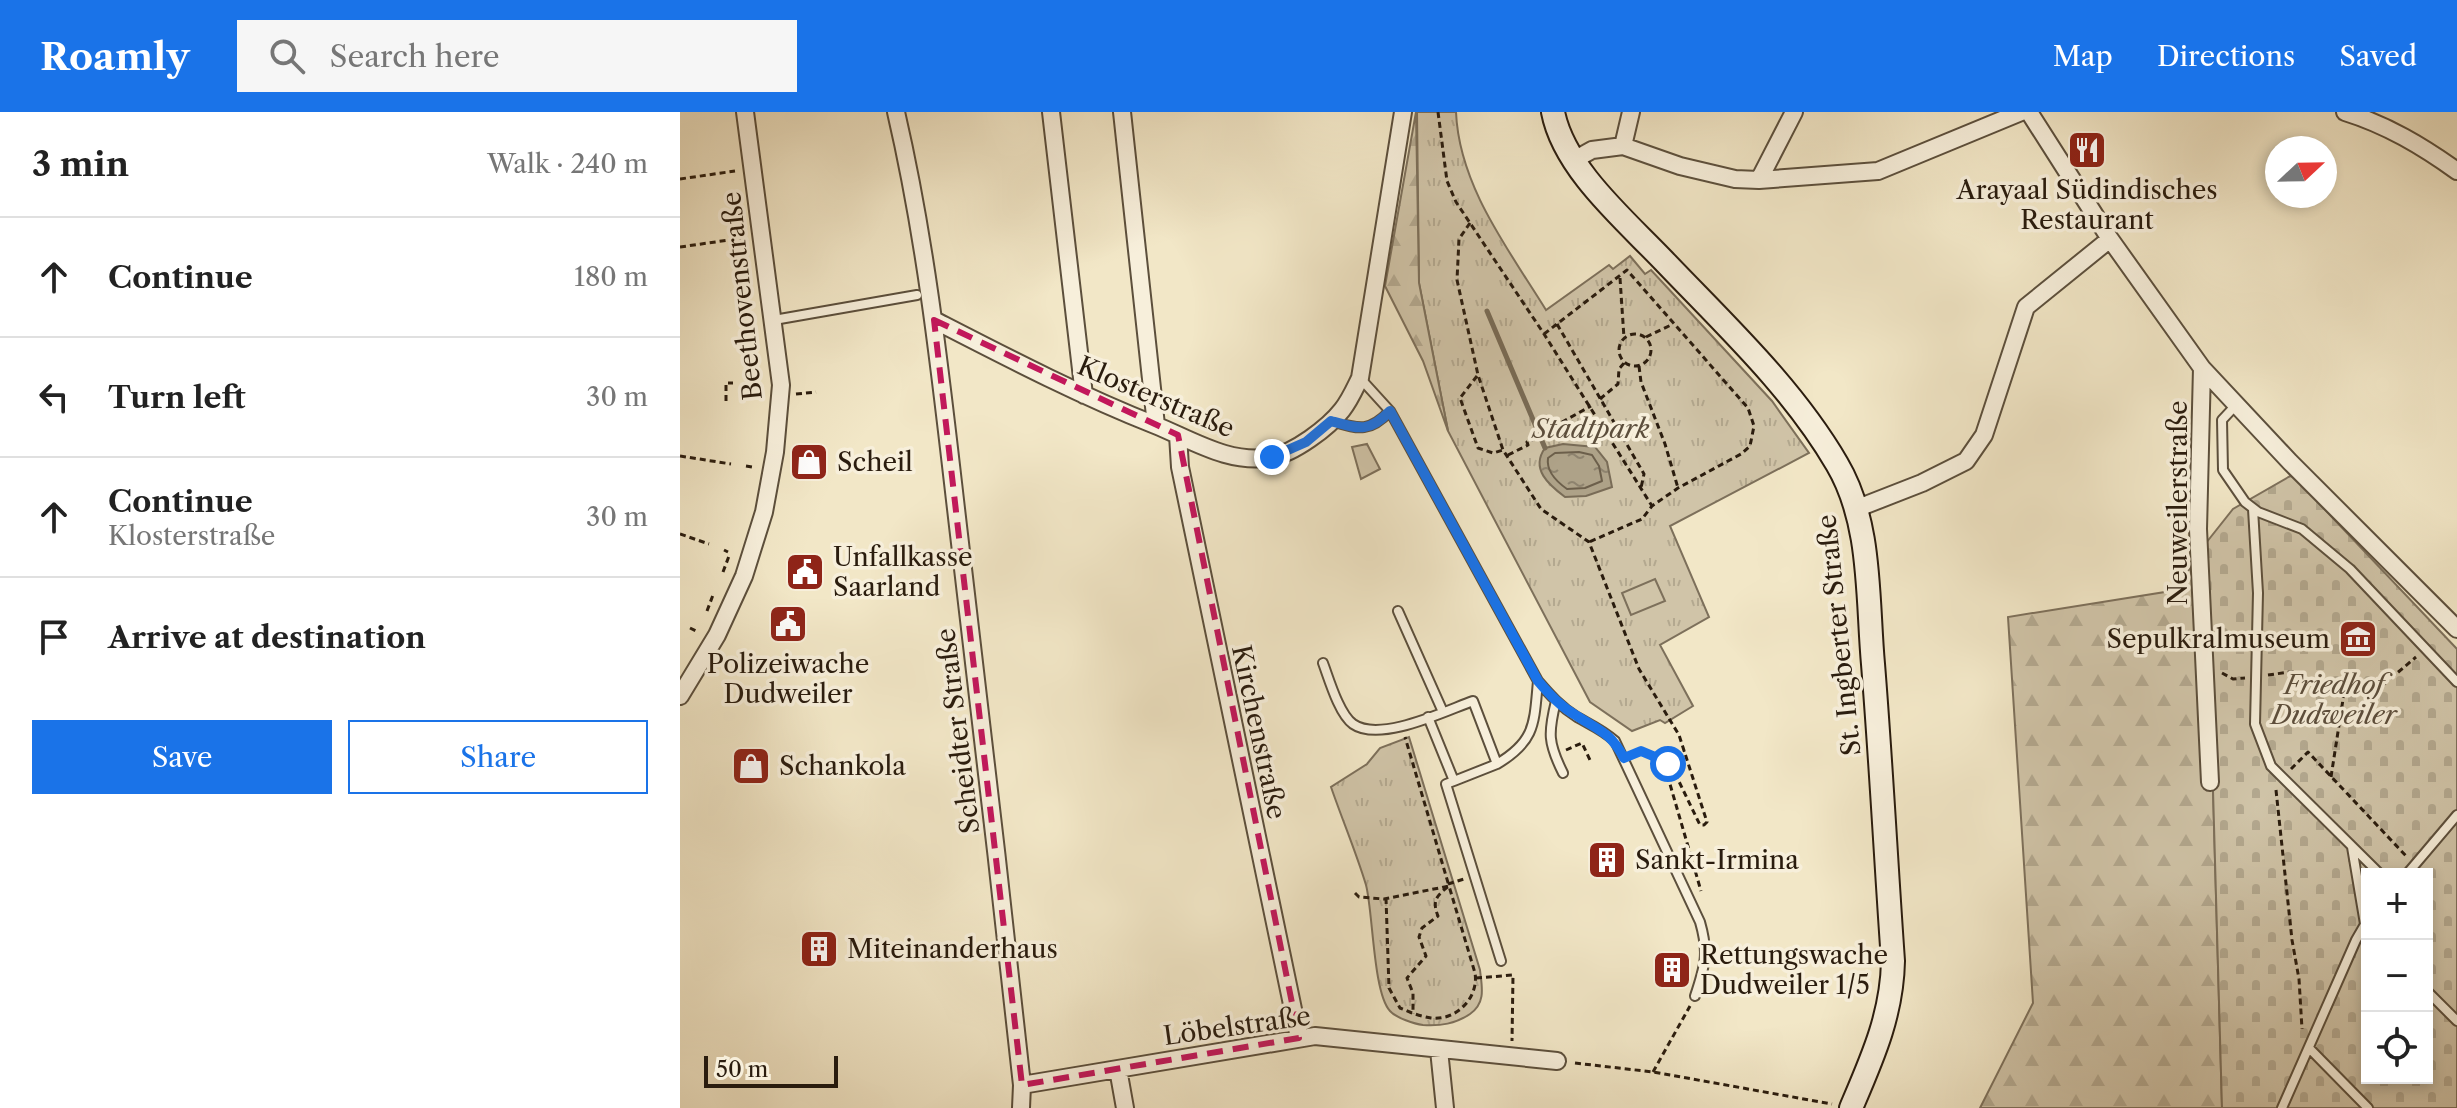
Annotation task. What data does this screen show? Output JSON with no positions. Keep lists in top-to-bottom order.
{
  "streets": {
    "main road": ["St. Ingberter Straße"],
    "street": [
      "Beethovenstraße",
      "Klosterstraße",
      "Neuweilerstraße",
      "Scheidter Straße",
      "Kirchenstraße",
      "Löbelstraße"
    ]
  },
  "crossings": [
    ["Klosterstraße", "Scheidter Straße"],
    ["Klosterstraße", "Kirchenstraße"],
    ["Scheidter Straße", "Löbelstraße"],
    ["Kirchenstraße", "Löbelstraße"]
  ],
  "parks": ["Stadtpark", "Friedhof Dudweiler"],
  "places": {
    "restaurant": ["Arayaal Südindisches Restaurant"],
    "shop": ["Scheil", "Schankola"],
    "public building": ["Unfallkasse Saarland", "Polizeiwache Dudweiler"],
    "museum": ["Sepulkralmuseum"],
    "building": ["Sankt-Irmina", "Miteinanderhaus", "Rettungswache Dudweiler 1/5"]
  },
  "scale_bar": "50 m",
  "north": "right",
  "page": {
    "header": "Roamly",
    "search": "Search here",
    "nav": ["Map", "Directions", "Saved"],
    "heading": ["3 min", "Walk · 240 m"],
    "list": [
      ["Continue", "180 m"],
      ["Turn left", "30 m"],
      ["Continue", "Klosterstraße", "30 m"],
      "Arrive at destination"
    ],
    "buttons": ["Save", "Share"],
    "map_buttons": ["+", "−"],
    "scale": "50 m"
  }
}
